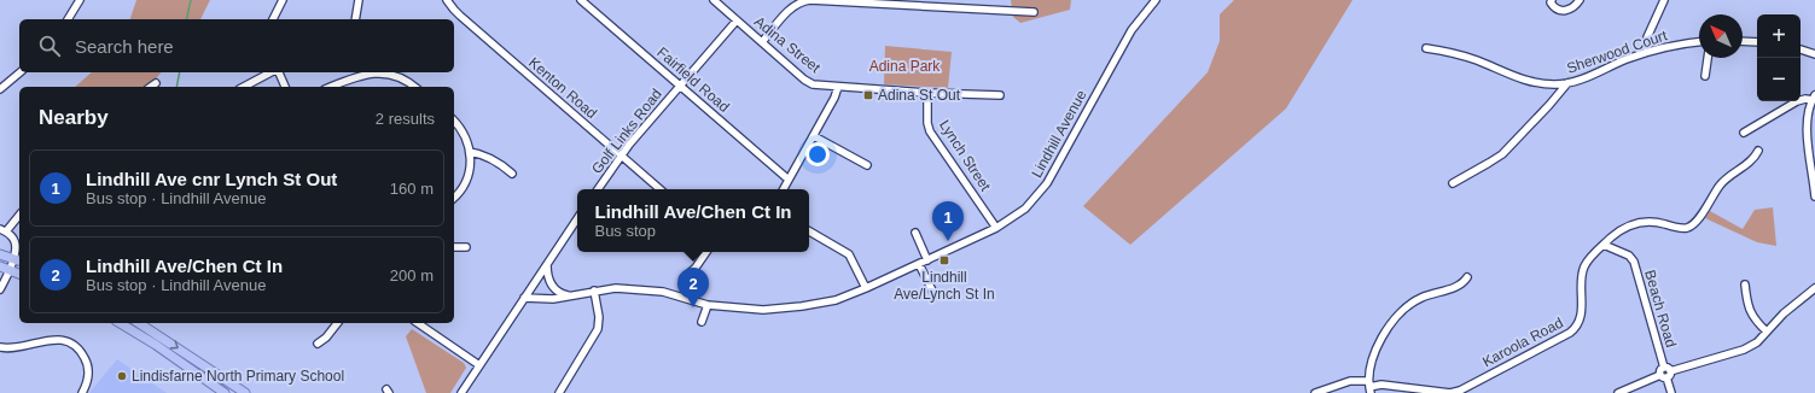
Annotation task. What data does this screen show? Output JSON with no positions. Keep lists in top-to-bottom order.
{
  "streets": {
    "street": [
      "Adina Street",
      "Sherwood Court",
      "Fairfield Road",
      "Kenton Road",
      "Golf Links Road",
      "Lindhill Avenue",
      "Lynch Street",
      "Beach Road",
      "Karoola Road"
    ]
  },
  "crossings": [
    ["Adina Street", "Golf Links Road"],
    ["Adina Street", "Lynch Street"],
    ["Fairfield Road", "Golf Links Road"],
    ["Kenton Road", "Golf Links Road"],
    ["Lindhill Avenue", "Lynch Street"],
    ["Beach Road", "Karoola Road"]
  ],
  "parks": ["Adina Park"],
  "places": {
    "transit": ["Adina St Out", "Lindhill Ave/Lynch St In"],
    "other": ["Lindisfarne North Primary School"]
  },
  "north": "top left",
  "page": {
    "map_buttons": ["+", "−"],
    "search": "Search here",
    "heading": ["Nearby", "2 results"],
    "list": [
      {
        "mark": "1",
        "name": "Lindhill Ave cnr Lynch St Out",
        "note": "Bus stop · Lindhill Avenue",
        "value": "160 m"
      },
      {
        "mark": "2",
        "name": "Lindhill Ave/Chen Ct In",
        "note": "Bus stop · Lindhill Avenue",
        "value": "200 m"
      }
    ],
    "popup": ["Lindhill Ave/Chen Ct In", "Bus stop"],
    "pins": ["1", "2"]
  }
}
